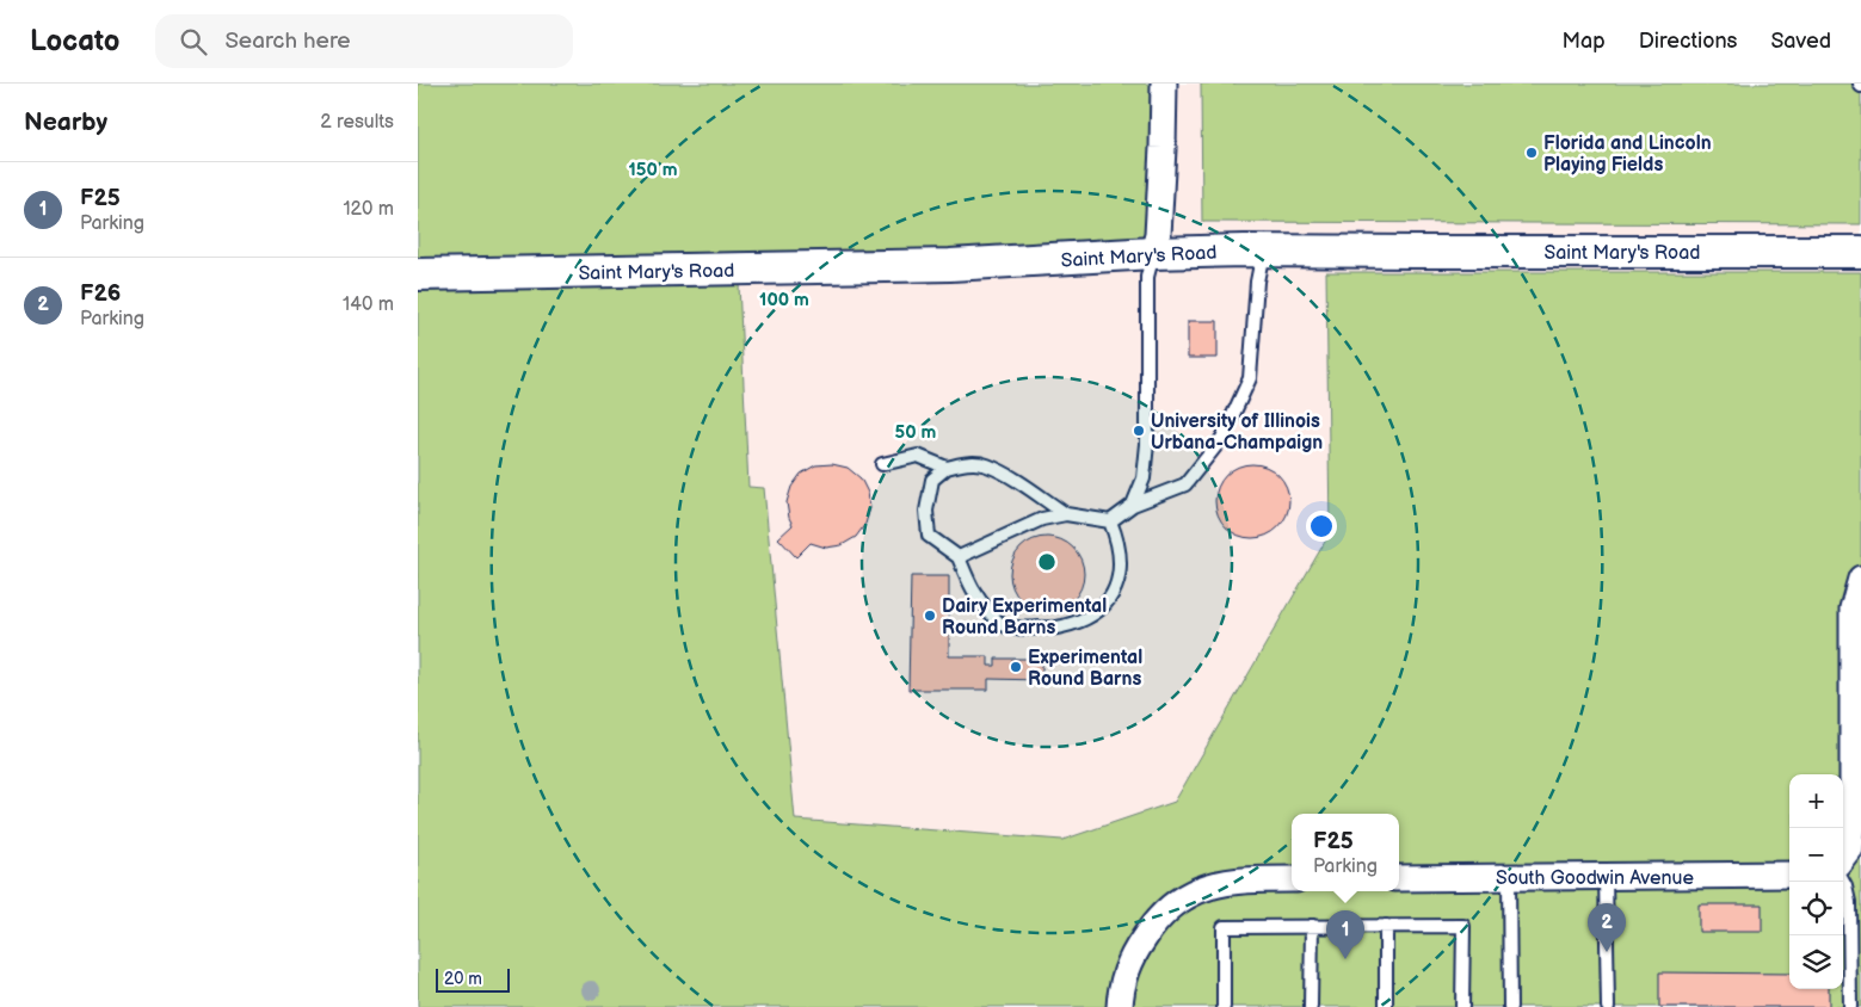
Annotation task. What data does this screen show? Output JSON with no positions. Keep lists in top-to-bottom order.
{
  "streets": {
    "street": ["Saint Mary's Road", "South Goodwin Avenue"]
  },
  "places": [
    "Florida and Lincoln Playing Fields",
    "University of Illinois Urbana-Champaign",
    "Dairy Experimental Round Barns",
    "Experimental Round Barns"
  ],
  "scale_bar": "20 m",
  "page": {
    "header": "Locato",
    "search": "Search here",
    "nav": ["Map", "Directions", "Saved"],
    "heading": ["Nearby", "2 results"],
    "list": [
      {
        "mark": "1",
        "name": "F25",
        "note": "Parking",
        "value": "120 m"
      },
      {
        "mark": "2",
        "name": "F26",
        "note": "Parking",
        "value": "140 m"
      }
    ],
    "map_buttons": ["+", "−"],
    "popup": ["F25", "Parking"],
    "pins": ["2", "1"],
    "scale": "20 m"
  },
  "rings": ["150 m", "100 m", "50 m"]
}
